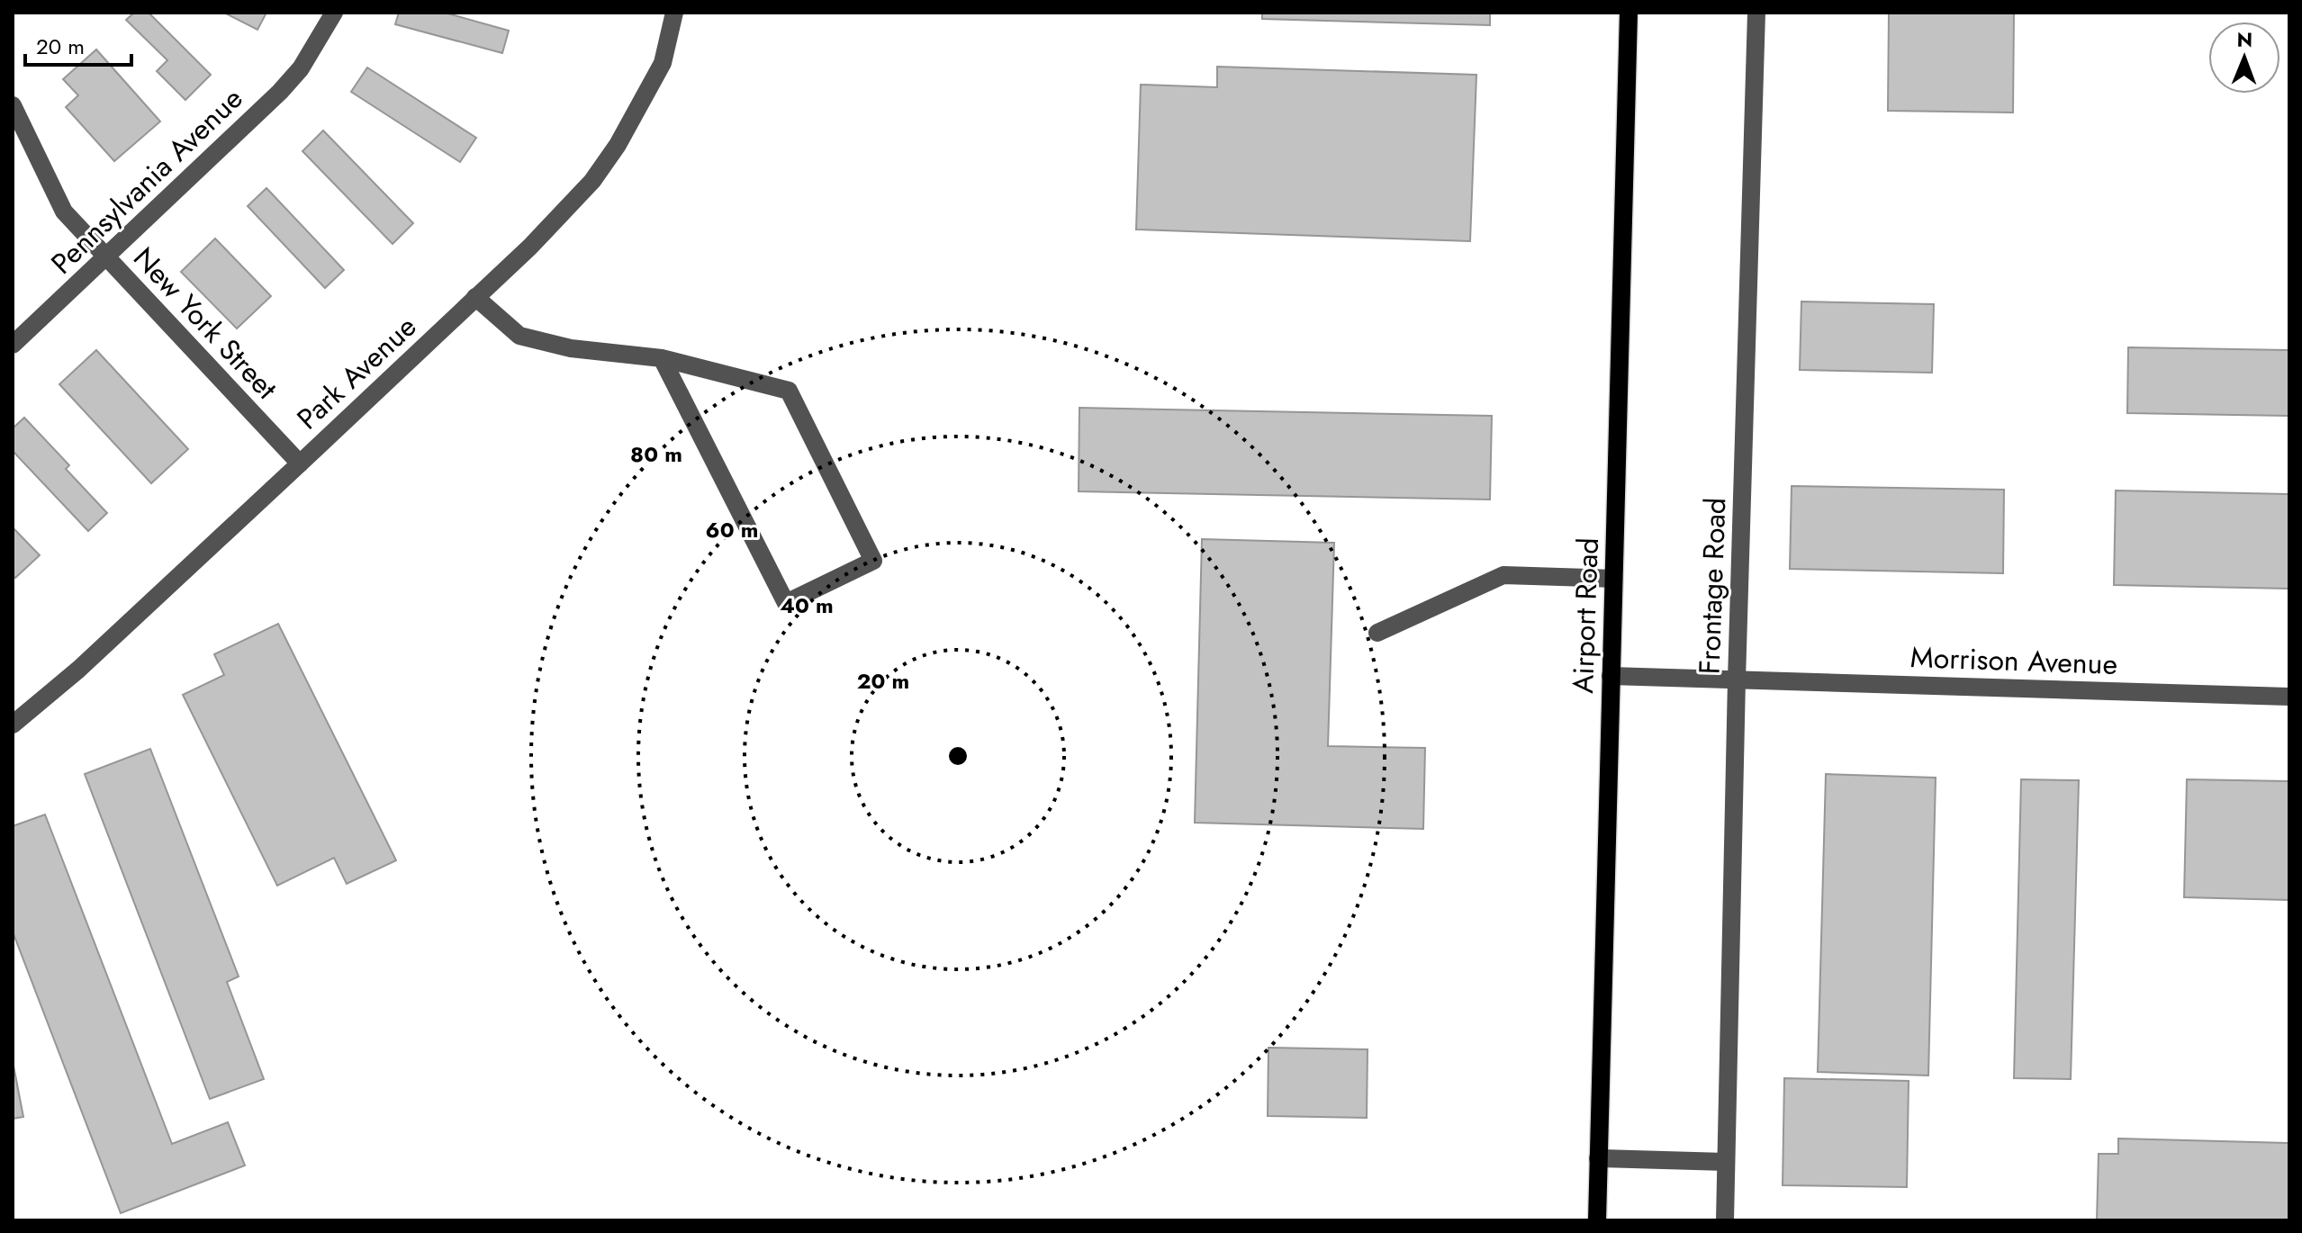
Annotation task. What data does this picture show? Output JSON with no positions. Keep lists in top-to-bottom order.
{
  "streets": {
    "main road": ["Airport Road"],
    "street": [
      "Pennsylvania Avenue",
      "New York Street",
      "Park Avenue",
      "Frontage Road",
      "Morrison Avenue"
    ]
  },
  "crossings": [
    ["Pennsylvania Avenue", "New York Street"],
    ["New York Street", "Park Avenue"],
    ["Frontage Road", "Morrison Avenue"],
    ["Airport Road", "Morrison Avenue"]
  ],
  "scale_bar": "20 m",
  "north": "top",
  "rings": [
    "80 m",
    "60 m",
    "40 m",
    "20 m"
  ]
}
